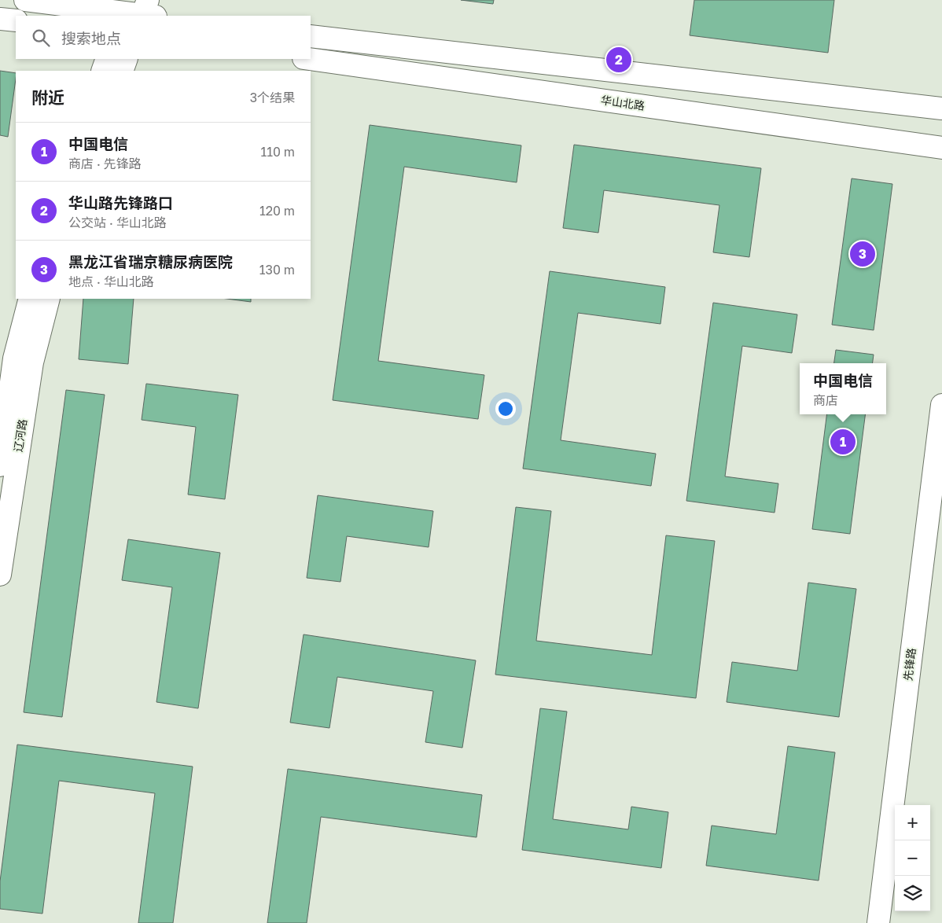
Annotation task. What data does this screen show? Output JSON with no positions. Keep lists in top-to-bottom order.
{
  "streets": {
    "main road": ["华山北路", "辽河路", "先锋路"]
  },
  "page": {
    "search": "搜索地点",
    "pins": ["2", "3", "1"],
    "heading": ["附近", "3个结果"],
    "list": [
      {
        "mark": "1",
        "name": "中国电信",
        "note": "商店 · 先锋路",
        "value": "110 m"
      },
      {
        "mark": "2",
        "name": "华山路先锋路口",
        "note": "公交站 · 华山北路",
        "value": "120 m"
      },
      {
        "mark": "3",
        "name": "黑龙江省瑞京糖尿病医院",
        "note": "地点 · 华山北路",
        "value": "130 m"
      }
    ],
    "popup": ["中国电信", "商店"],
    "map_buttons": ["+", "−"]
  }
}
